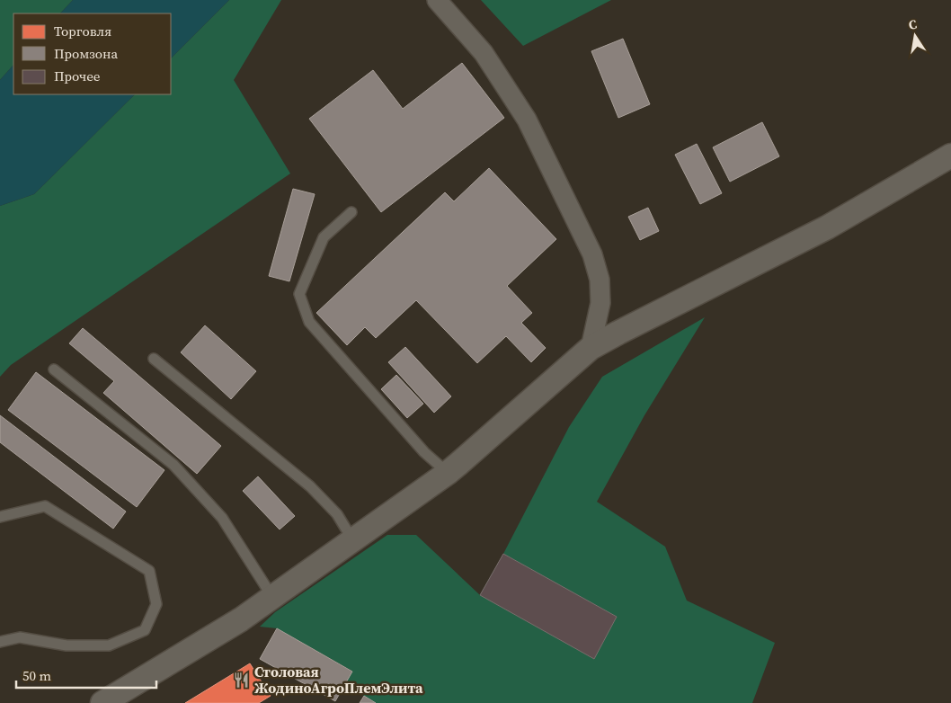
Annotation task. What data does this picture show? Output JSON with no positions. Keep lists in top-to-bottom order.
{
  "places": {
    "restaurant": ["Столовая ЖодиноАгроПлемЭлита"]
  },
  "legend": ["Торговля", "Промзона", "Прочее"],
  "scale_bar": "50 m",
  "north": "top"
}
